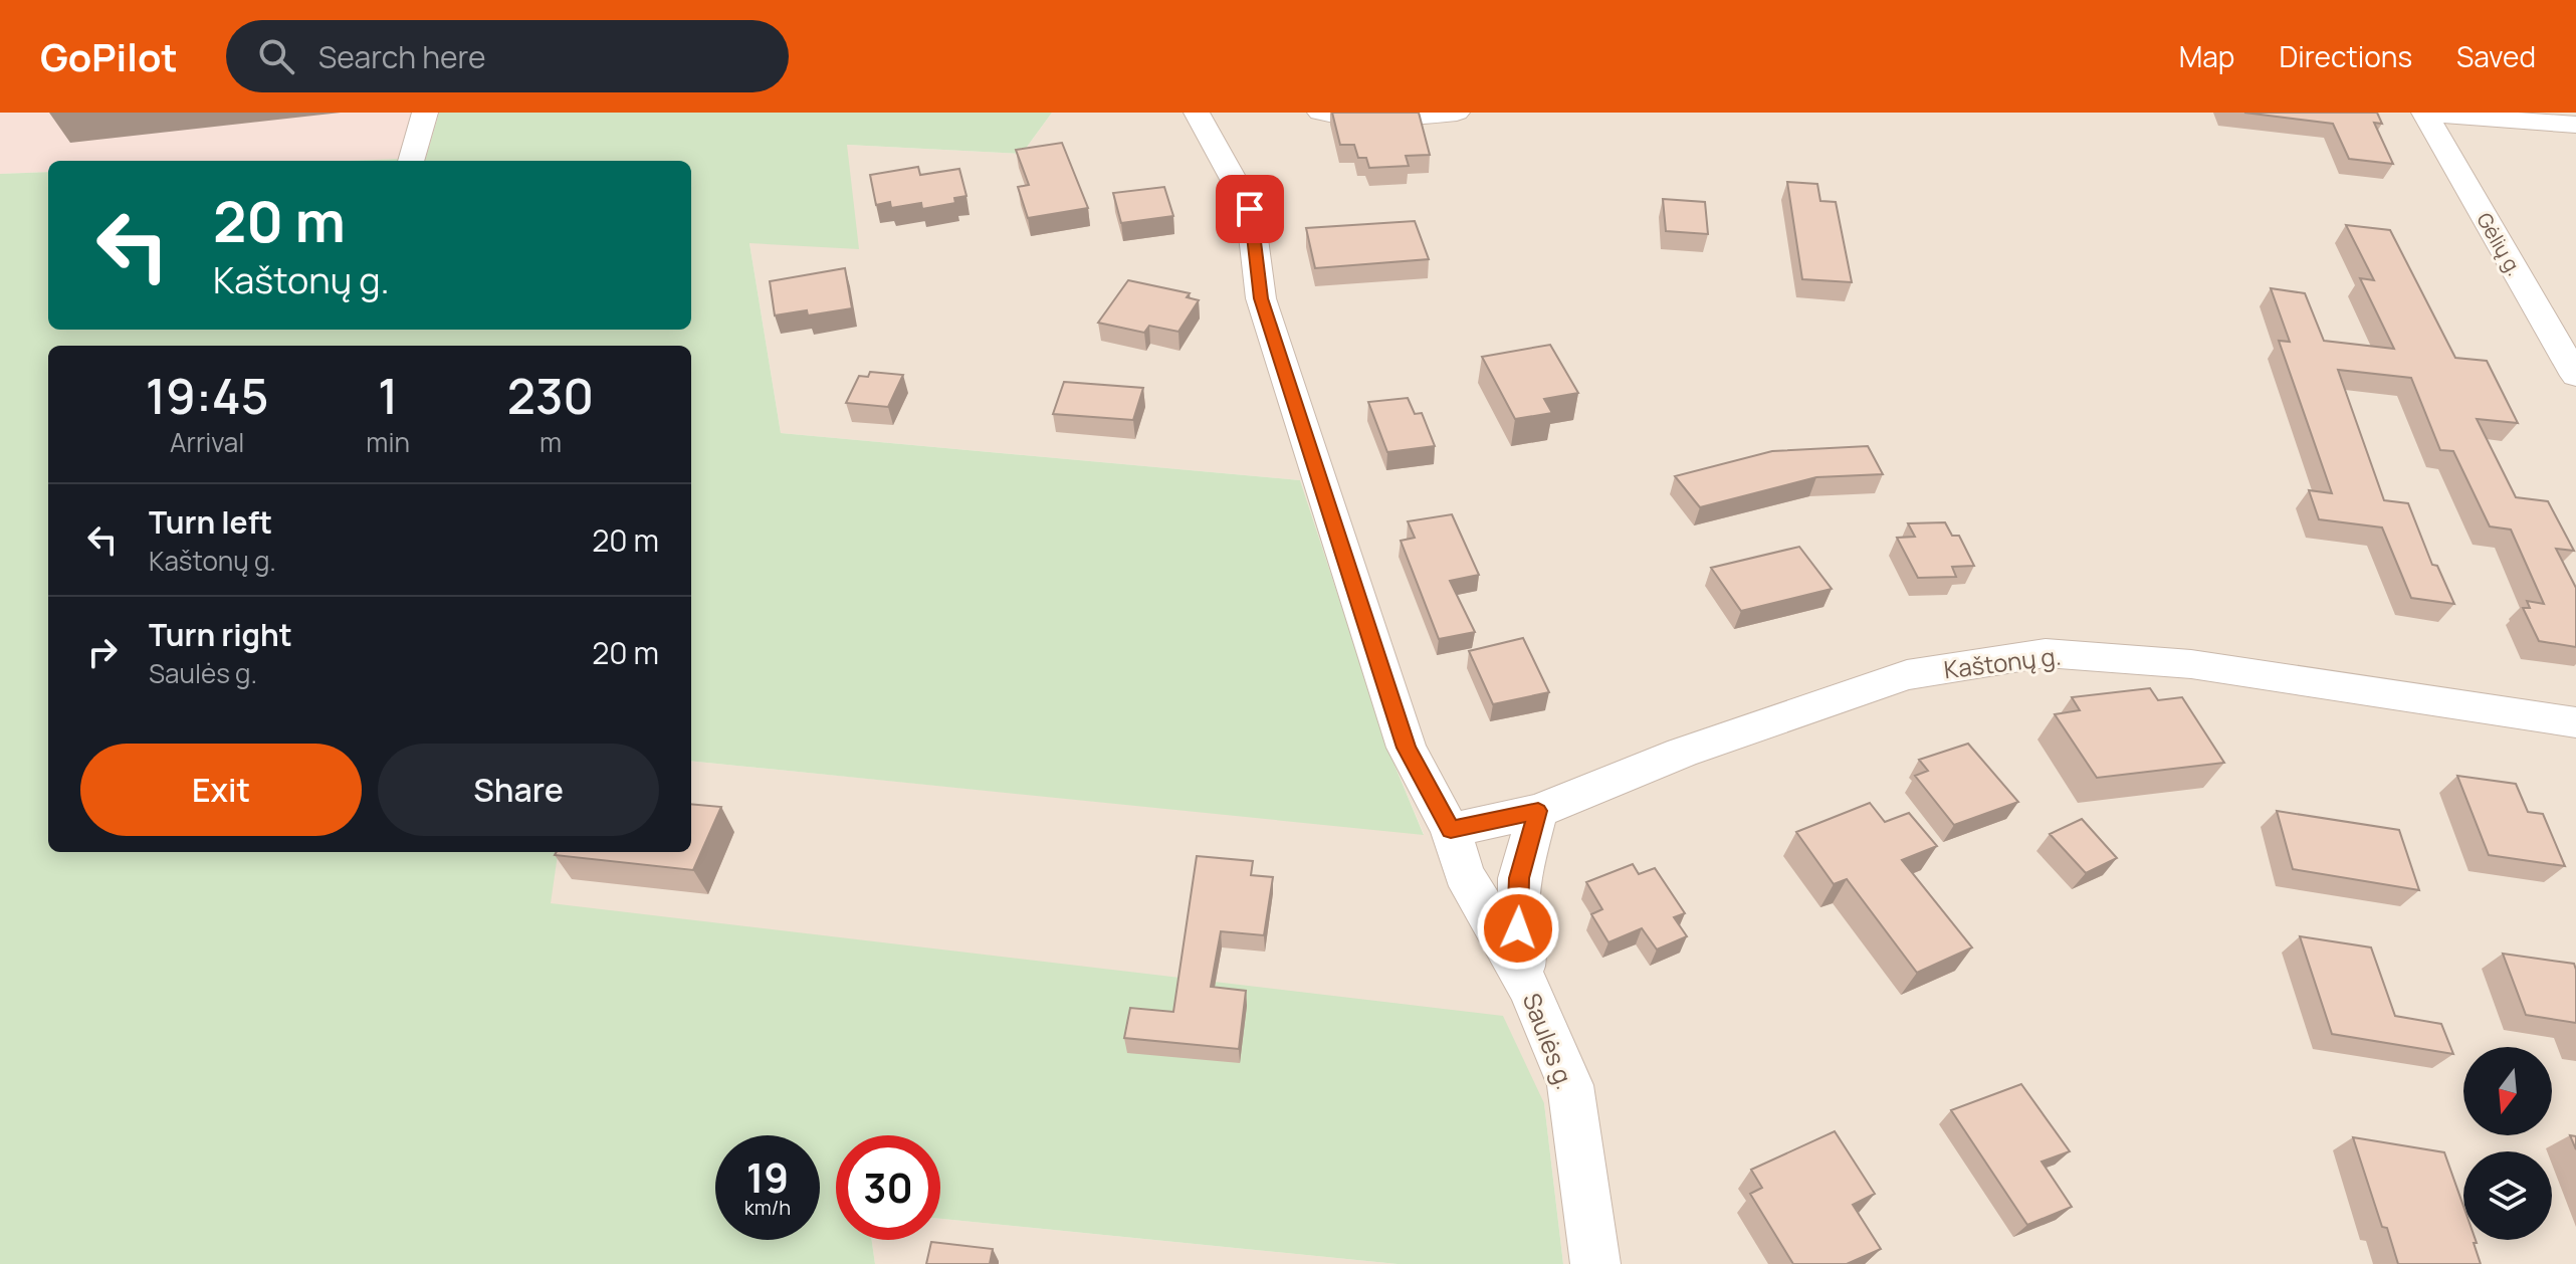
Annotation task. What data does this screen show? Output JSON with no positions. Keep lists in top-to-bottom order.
{
  "streets": {
    "street": ["Gėlių g.", "Kaštonų g.", "Saulės g."]
  },
  "crossings": [
    ["Kaštonų g.", "Saulės g."]
  ],
  "north": "bottom",
  "page": {
    "header": "GoPilot",
    "search": "Search here",
    "nav": ["Map", "Directions", "Saved"],
    "turn": ["20 m", "Kaštonų g."],
    "eta": [
      "19:45",
      "Arrival",
      "1",
      "min",
      "230",
      "m"
    ],
    "list": [
      {
        "name": "Turn left",
        "note": "Kaštonų g.",
        "value": "20 m"
      },
      {
        "name": "Turn right",
        "note": "Saulės g.",
        "value": "20 m"
      }
    ],
    "buttons": ["Exit", "Share"],
    "speed": "19 km/h",
    "limit": "30"
  }
}
